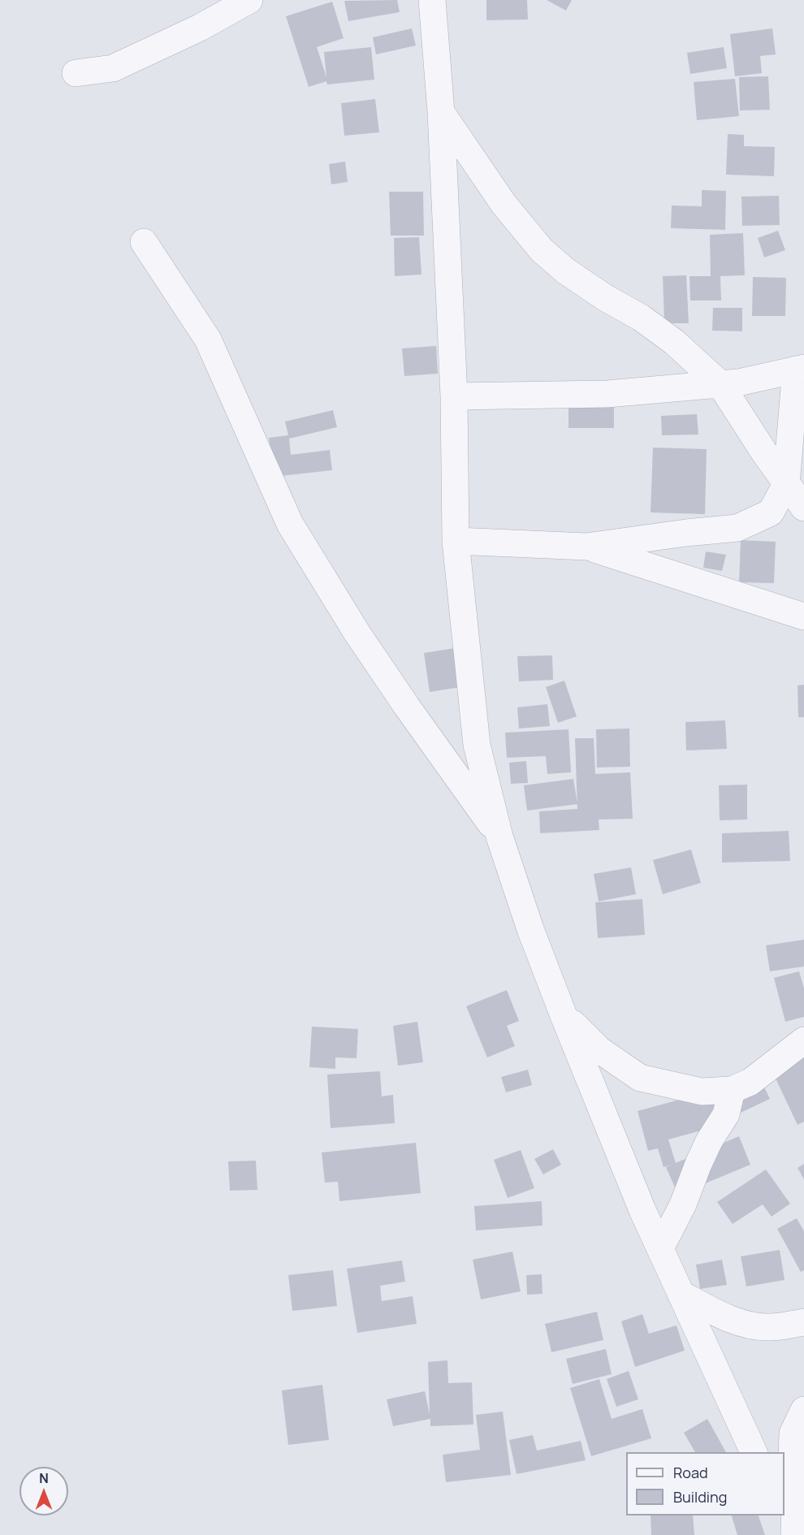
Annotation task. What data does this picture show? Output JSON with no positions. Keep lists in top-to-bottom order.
{
  "legend": ["Road", "Building"],
  "north": "top"
}
